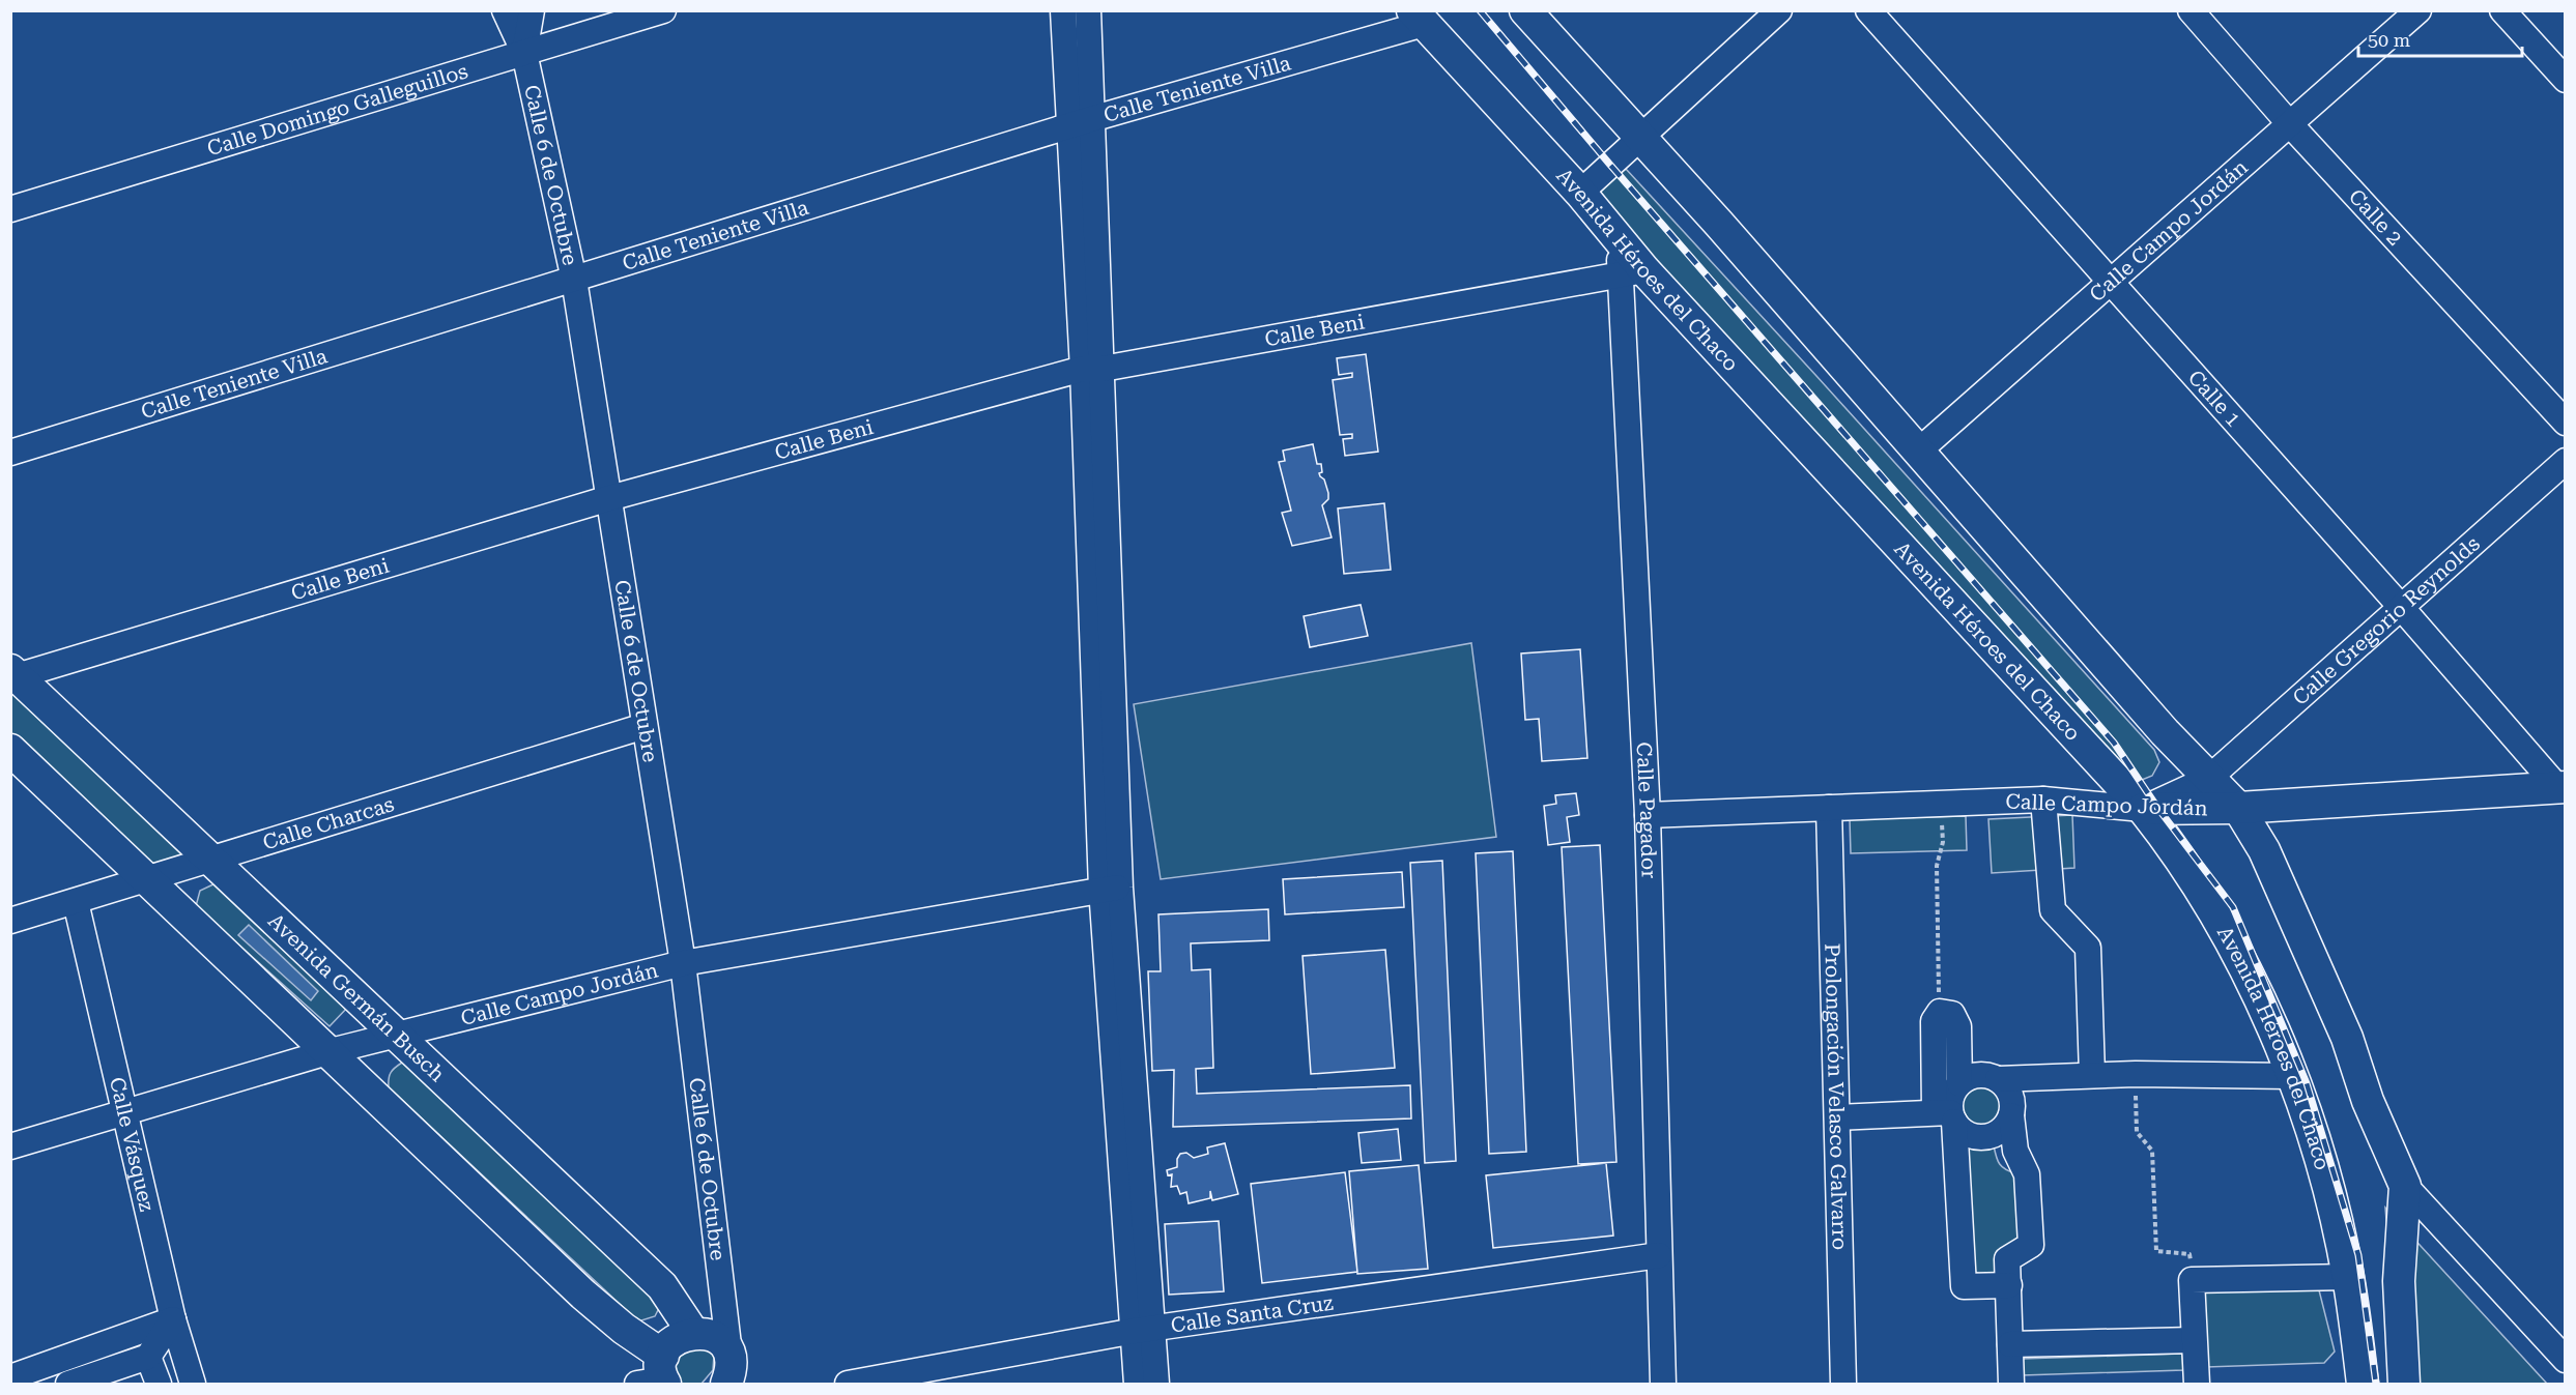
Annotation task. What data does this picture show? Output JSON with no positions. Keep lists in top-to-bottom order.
{
  "streets": {
    "main road": ["Calle Campo Jordán", "Avenida Héroes del Chaco", "Avenida Germán Busch"],
    "street": [
      "Calle Teniente Villa",
      "Calle Domingo Galleguillos",
      "Calle 6 de Octubre",
      "Calle 2",
      "Calle Beni",
      "Calle 1",
      "Calle Gregorio Reynolds",
      "Calle Pagador",
      "Calle Charcas",
      "Prolongación Velasco Galvarro",
      "Calle Vásquez",
      "Calle Santa Cruz"
    ]
  },
  "crossings": [
    ["Calle Teniente Villa", "Calle 6 de Octubre"],
    ["Calle Teniente Villa", "Avenida Héroes del Chaco"],
    ["Calle Domingo Galleguillos", "Calle 6 de Octubre"],
    ["Calle 6 de Octubre", "Calle Campo Jordán"],
    ["Calle 6 de Octubre", "Calle Beni"],
    ["Calle 6 de Octubre", "Calle Charcas"],
    ["Calle 2", "Calle Campo Jordán"],
    ["Calle Campo Jordán", "Avenida Héroes del Chaco"],
    ["Calle Campo Jordán", "Calle 1"],
    ["Calle Campo Jordán", "Calle Gregorio Reynolds"],
    ["Calle Campo Jordán", "Calle Pagador"],
    ["Calle Campo Jordán", "Avenida Germán Busch"],
    ["Calle Campo Jordán", "Prolongación Velasco Galvarro"],
    ["Calle Campo Jordán", "Calle Vásquez"],
    ["Avenida Héroes del Chaco", "Calle Beni"],
    ["Avenida Héroes del Chaco", "Calle Gregorio Reynolds"],
    ["Avenida Héroes del Chaco", "Calle Pagador"],
    ["Calle Beni", "Calle Pagador"],
    ["Calle Beni", "Avenida Germán Busch"],
    ["Calle 1", "Calle Gregorio Reynolds"],
    ["Calle Pagador", "Calle Santa Cruz"],
    ["Calle Charcas", "Avenida Germán Busch"],
    ["Calle Charcas", "Calle Vásquez"]
  ],
  "scale_bar": "50 m"
}
